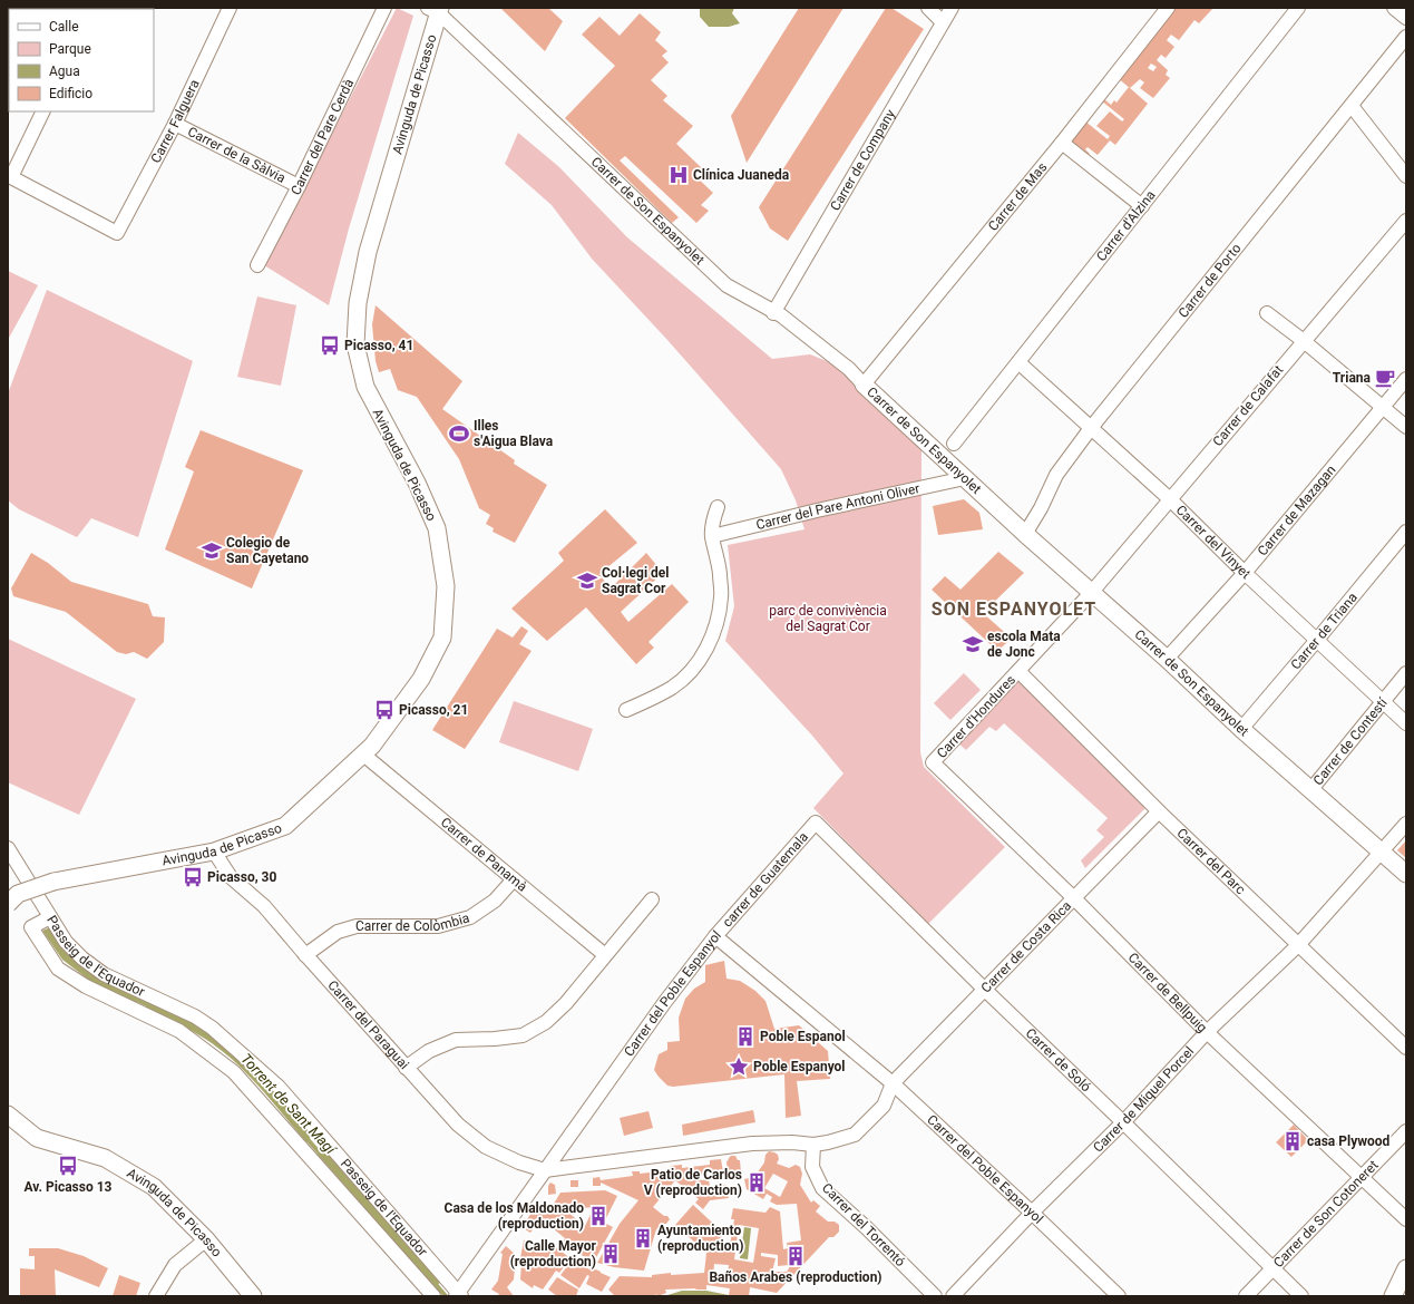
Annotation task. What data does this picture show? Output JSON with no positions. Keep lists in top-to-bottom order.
{
  "streets": {
    "street": [
      "Avinguda de Picasso",
      "Carrer Falguera",
      "Carrer del Pare Cerdà",
      "Carrer de la Sàlvia",
      "Carrer de Company",
      "Carrer de Mas",
      "Carrer de Son Espanyolet",
      "Carrer d'Alzina",
      "Carrer de Porto",
      "Carrer de Calafat",
      "Carrer del Pare Antoni Oliver",
      "Carrer de Mazagan",
      "Carrer del Vinyet",
      "Carrer de Triana",
      "Carrer d'Hondures",
      "Carrer de Contestí",
      "Carrer de Panamà",
      "Carrer del Parc",
      "carrer de Guatemala",
      "Carrer de Colòmbia",
      "Carrer de Costa Rica",
      "Passeig de l'Equador",
      "Carrer de Bellpuig",
      "Carrer del Poble Espanyol",
      "Carrer del Paraguai",
      "Carrer de Soló",
      "Carrer de Miquel Porcel",
      "Carrer de Son Cotoneret",
      "Carrer del Torrentó"
    ]
  },
  "crossings": [
    ["Avinguda de Picasso", "Carrer de Son Espanyolet"],
    ["Avinguda de Picasso", "Carrer de Panamà"],
    ["Avinguda de Picasso", "Carrer del Paraguai"],
    ["Carrer Falguera", "Carrer de la Sàlvia"],
    ["Carrer del Pare Cerdà", "Carrer de la Sàlvia"],
    ["Carrer de Company", "Carrer de Son Espanyolet"],
    ["Carrer de Mas", "Carrer de Son Espanyolet"],
    ["Carrer de Son Espanyolet", "Carrer de Porto"],
    ["Carrer de Son Espanyolet", "Carrer de Calafat"],
    ["Carrer de Son Espanyolet", "Carrer del Pare Antoni Oliver"],
    ["Carrer de Son Espanyolet", "Carrer de Mazagan"],
    ["Carrer de Son Espanyolet", "Carrer de Triana"],
    ["Carrer de Son Espanyolet", "Carrer d'Hondures"],
    ["Carrer de Son Espanyolet", "Carrer de Contestí"],
    ["Carrer de Son Espanyolet", "Carrer de Miquel Porcel"],
    ["Carrer d'Alzina", "Carrer del Vinyet"],
    ["Carrer de Porto", "Carrer del Vinyet"],
    ["Carrer de Calafat", "Carrer del Vinyet"],
    ["Carrer de Calafat", "Carrer d'Hondures"],
    ["Carrer de Mazagan", "Carrer del Vinyet"],
    ["Carrer del Vinyet", "Carrer de Triana"],
    ["Carrer del Vinyet", "Carrer de Contestí"],
    ["Carrer d'Hondures", "Carrer del Parc"],
    ["Carrer d'Hondures", "Carrer de Bellpuig"],
    ["Carrer de Panamà", "Carrer de Colòmbia"],
    ["Carrer del Parc", "Carrer de Costa Rica"],
    ["Carrer del Parc", "Carrer de Miquel Porcel"],
    ["carrer de Guatemala", "Carrer del Poble Espanyol"],
    ["carrer de Guatemala", "Carrer de Soló"],
    ["Carrer de Colòmbia", "Carrer del Paraguai"],
    ["Carrer de Costa Rica", "Carrer de Bellpuig"],
    ["Carrer de Costa Rica", "Carrer del Poble Espanyol"],
    ["Carrer de Costa Rica", "Carrer de Soló"],
    ["Passeig de l'Equador", "Carrer del Poble Espanyol"],
    ["Carrer de Bellpuig", "Carrer de Miquel Porcel"],
    ["Carrer de Bellpuig", "Carrer de Son Cotoneret"],
    ["Carrer del Poble Espanyol", "Carrer del Paraguai"],
    ["Carrer del Poble Espanyol", "Carrer de Miquel Porcel"],
    ["Carrer de Soló", "Carrer de Miquel Porcel"],
    ["Carrer de Soló", "Carrer de Son Cotoneret"]
  ],
  "districts": ["SON ESPANYOLET"],
  "water": ["Torrent de Sant Magí"],
  "parks": ["parc de convivència del Sagrat Cor"],
  "places": {
    "hospital": ["Clínica Juaneda"],
    "bus stop": [
      "Picasso, 41",
      "Picasso, 21",
      "Picasso, 30",
      "Av. Picasso 13"
    ],
    "cafe": ["Triana"],
    "sports": ["Illes s'Aigua Blava"],
    "school or university": ["Colegio de San Cayetano", "Col·legi del Sagrat Cor", "escola Mata de Jonc"],
    "building": [
      "Poble Espanol",
      "casa Plywood",
      "Patio de Carlos V (reproduction)",
      "Casa de los Maldonado (reproduction)",
      "Ayuntamiento (reproduction)",
      "Calle Mayor (reproduction)",
      "Baños Arabes (reproduction)"
    ],
    "place": ["Poble Espanyol"]
  },
  "legend": [
    "Calle",
    "Parque",
    "Agua",
    "Edificio"
  ]
}
